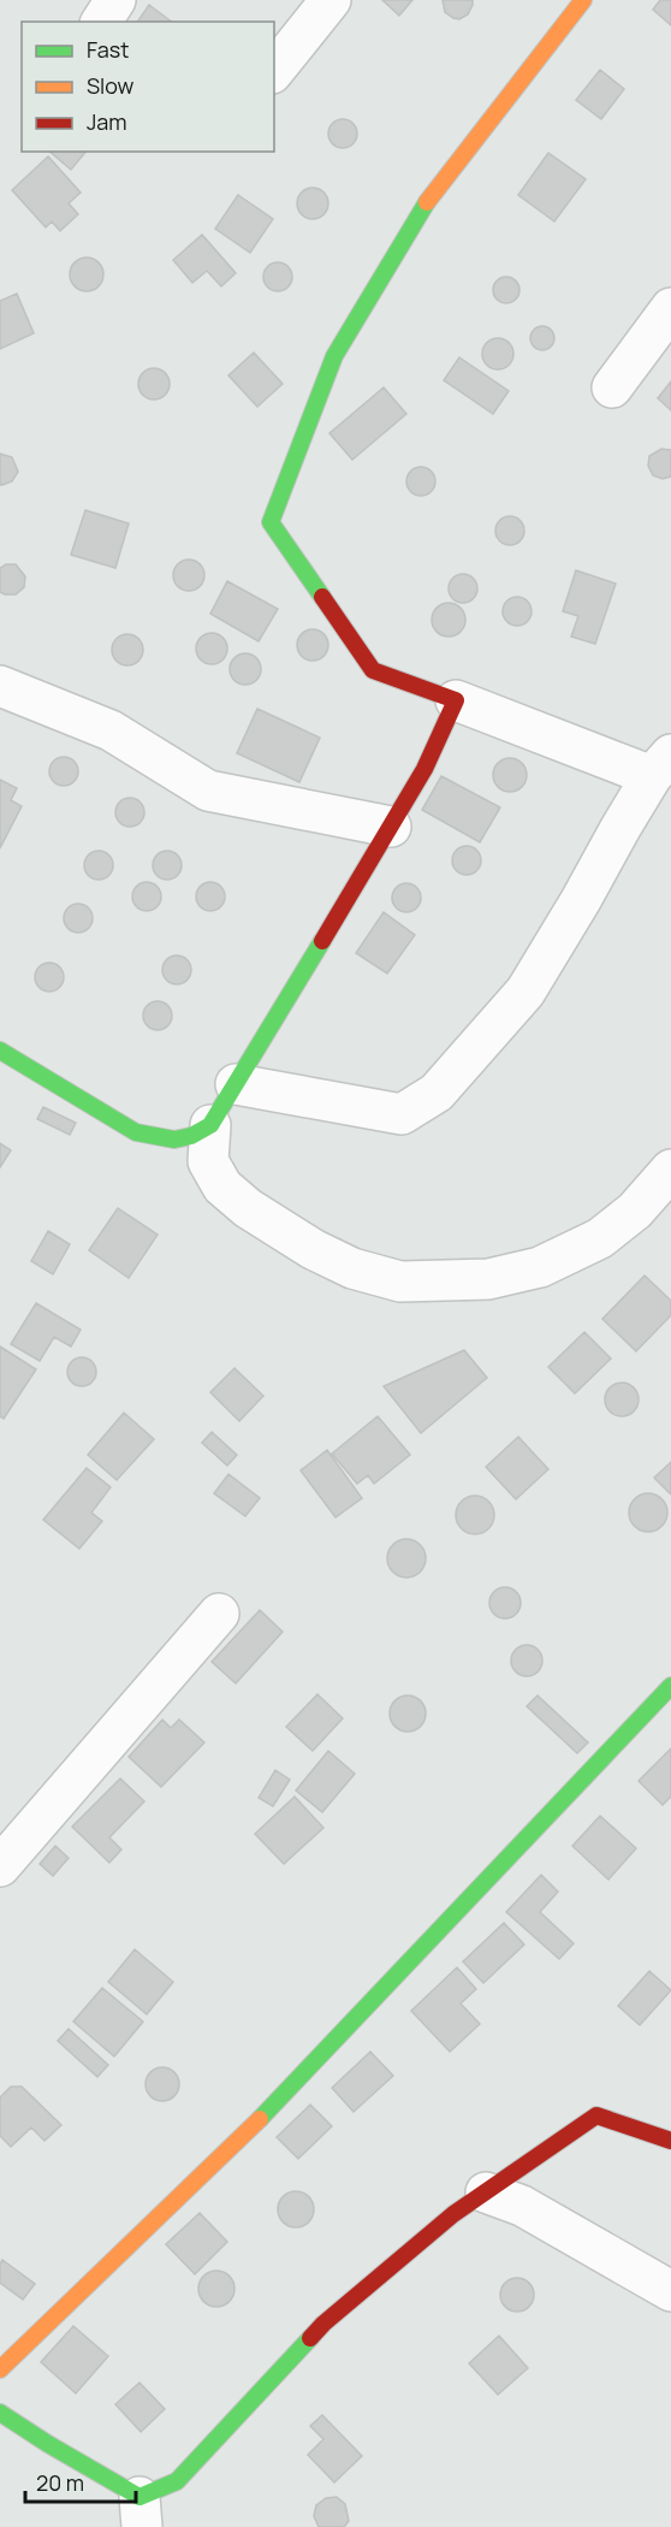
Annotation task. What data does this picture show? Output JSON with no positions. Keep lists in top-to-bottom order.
{
  "legend": ["Fast", "Slow", "Jam"],
  "scale_bar": "20 m"
}
